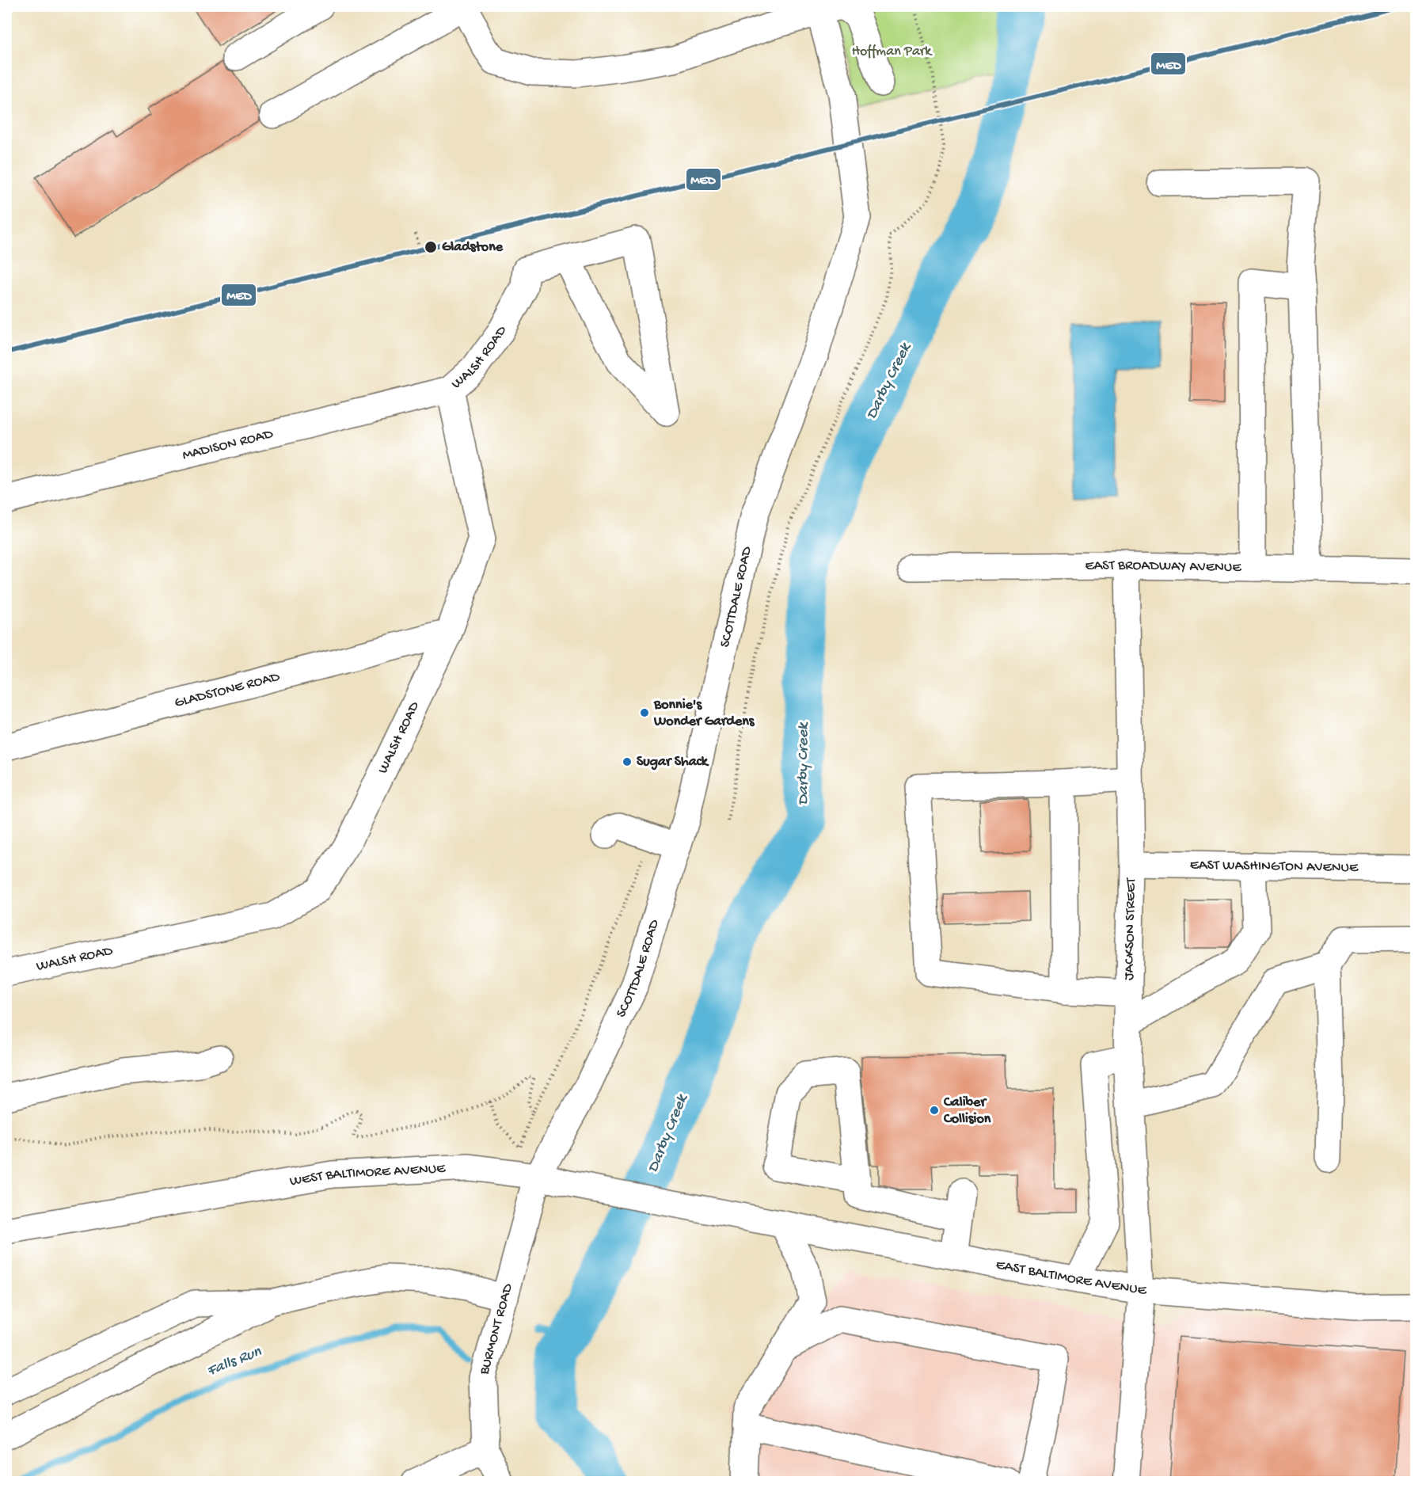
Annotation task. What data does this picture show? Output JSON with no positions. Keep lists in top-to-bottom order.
{
  "streets": {
    "street": [
      "WALSH ROAD",
      "MADISON ROAD",
      "EAST BROADWAY AVENUE",
      "SCOTTDALE ROAD",
      "GLADSTONE ROAD",
      "EAST WASHINGTON AVENUE",
      "JACKSON STREET",
      "WEST BALTIMORE AVENUE",
      "EAST BALTIMORE AVENUE",
      "BURMONT ROAD"
    ]
  },
  "crossings": [
    ["WALSH ROAD", "MADISON ROAD"],
    ["WALSH ROAD", "GLADSTONE ROAD"],
    ["EAST BROADWAY AVENUE", "JACKSON STREET"],
    ["SCOTTDALE ROAD", "WEST BALTIMORE AVENUE"],
    ["SCOTTDALE ROAD", "BURMONT ROAD"],
    ["EAST WASHINGTON AVENUE", "JACKSON STREET"],
    ["JACKSON STREET", "EAST BALTIMORE AVENUE"],
    ["WEST BALTIMORE AVENUE", "EAST BALTIMORE AVENUE"],
    ["WEST BALTIMORE AVENUE", "BURMONT ROAD"]
  ],
  "water": ["Darby Creek", "Falls Run"],
  "parks": ["Hoffman Park"],
  "places": [
    "Gladstone",
    "Bonnie's Wonder Gardens",
    "Sugar Shack",
    "Caliber Collision"
  ],
  "lines": ["transit line MED"]
}
